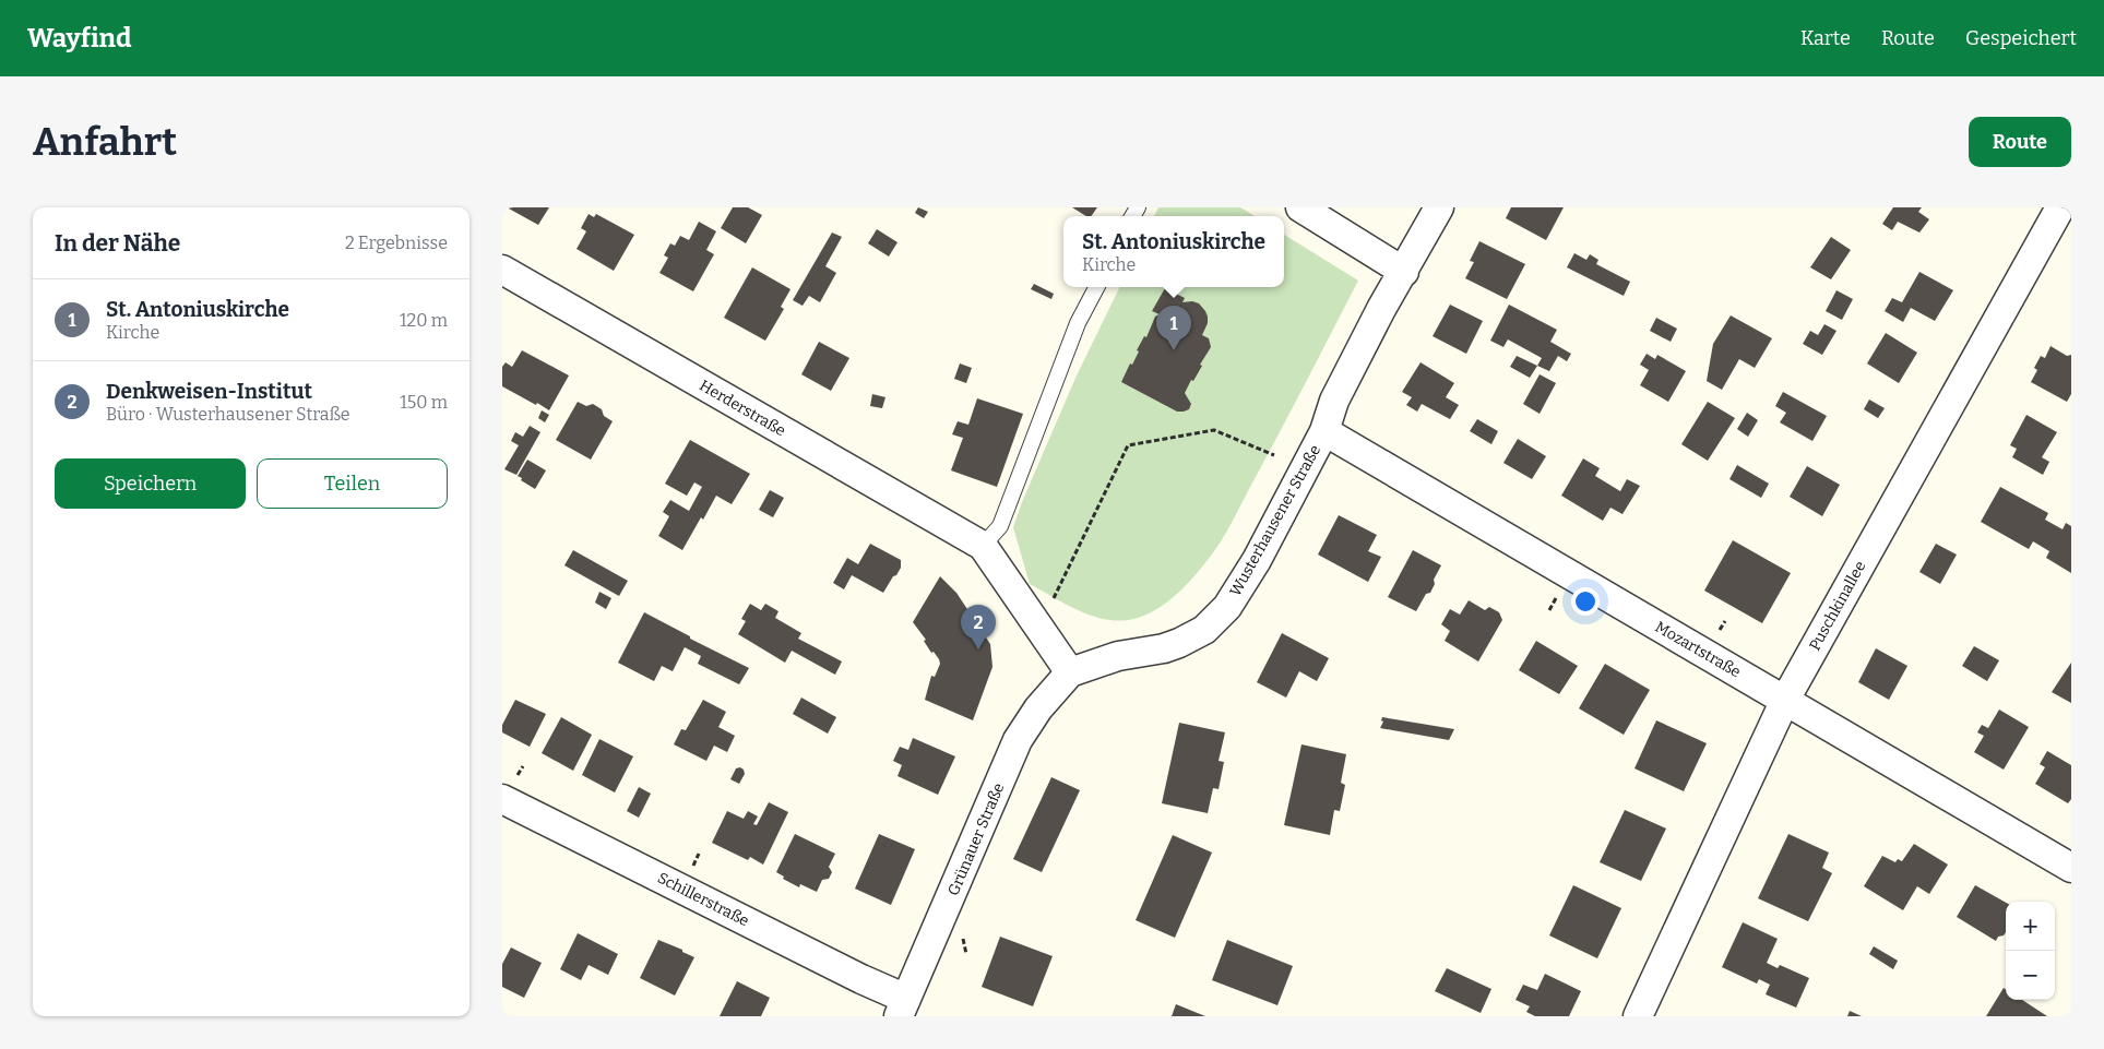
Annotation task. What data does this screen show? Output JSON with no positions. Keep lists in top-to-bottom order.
{
  "streets": {
    "street": [
      "Herderstraße",
      "Wusterhausener Straße",
      "Puschkinallee",
      "Mozartstraße",
      "Grünauer Straße",
      "Schillerstraße"
    ]
  },
  "crossings": [
    ["Wusterhausener Straße", "Mozartstraße"],
    ["Wusterhausener Straße", "Grünauer Straße"],
    ["Puschkinallee", "Mozartstraße"],
    ["Grünauer Straße", "Schillerstraße"]
  ],
  "page": {
    "header": "Wayfind",
    "nav": ["Karte", "Route", "Gespeichert"],
    "buttons": [
      "Route",
      ["Speichern", "Teilen"]
    ],
    "title": "Anfahrt",
    "heading": ["In der Nähe", "2 Ergebnisse"],
    "popup": ["St. Antoniuskirche", "Kirche"],
    "list": [
      {
        "mark": "1",
        "name": "St. Antoniuskirche",
        "note": "Kirche",
        "value": "120 m"
      },
      {
        "mark": "2",
        "name": "Denkweisen-Institut",
        "note": "Büro · Wusterhausener Straße",
        "value": "150 m"
      }
    ],
    "pins": ["1", "2"],
    "map_buttons": ["+", "−"]
  }
}
